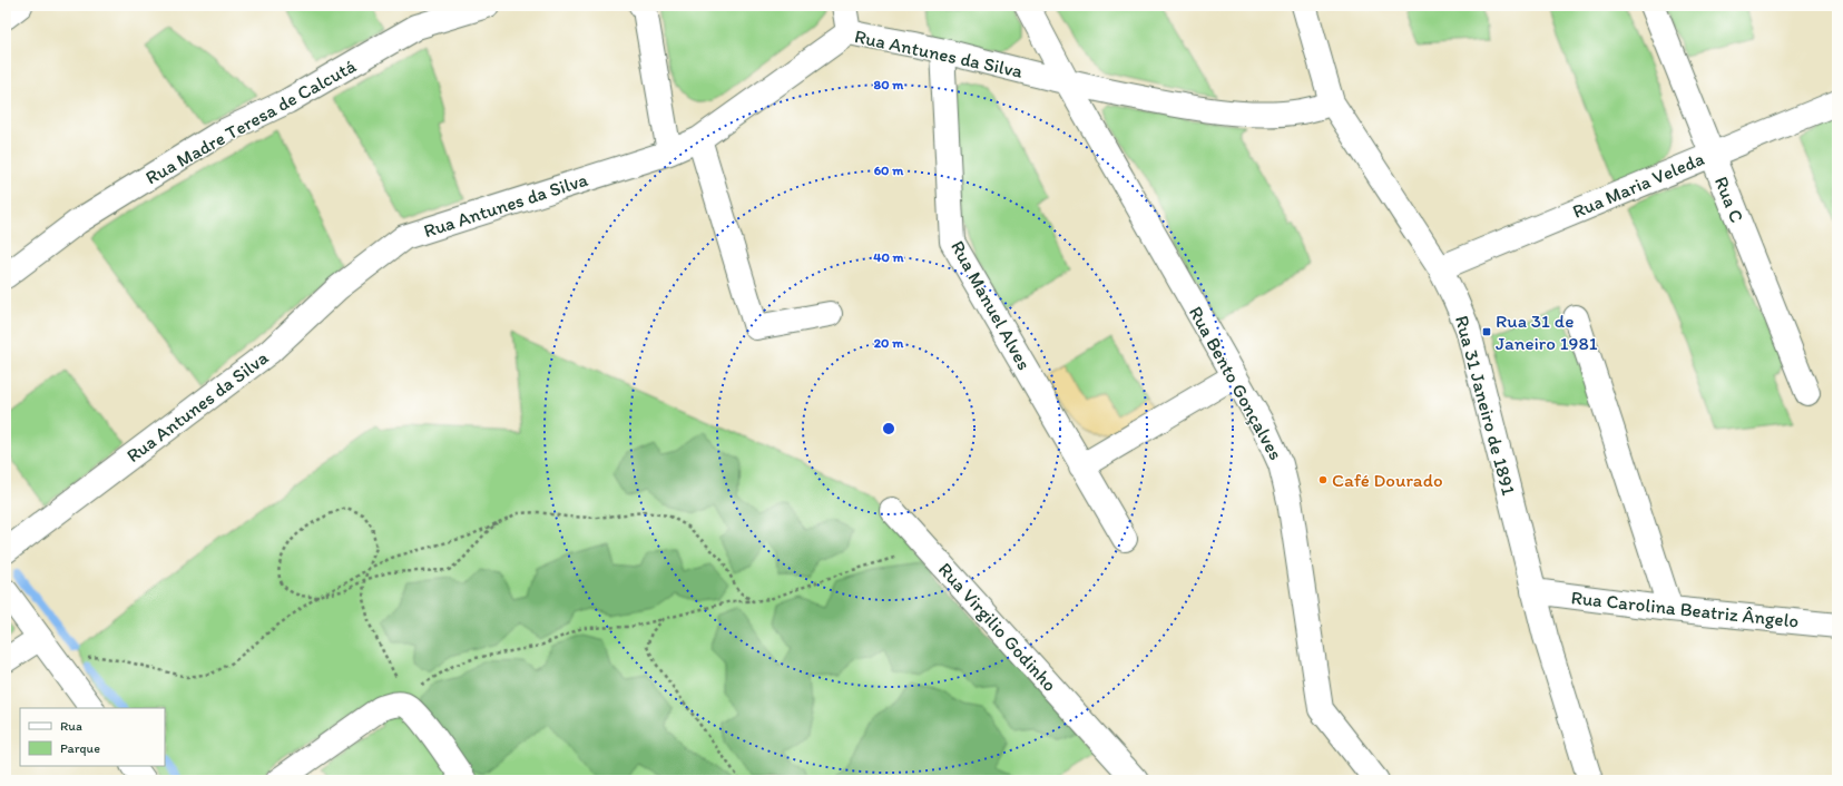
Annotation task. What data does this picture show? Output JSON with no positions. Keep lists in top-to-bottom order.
{
  "streets": {
    "street": [
      "Rua Antunes da Silva",
      "Rua Madre Teresa de Calcutá",
      "Rua Maria Veleda",
      "Rua C",
      "Rua Manuel Alves",
      "Rua Bento Gonçalves",
      "Rua 31 Janeiro de 1891",
      "Rua Carolina Beatriz Ângelo",
      "Rua Virgilio Godinho"
    ]
  },
  "crossings": [
    ["Rua Antunes da Silva", "Rua Manuel Alves"],
    ["Rua Antunes da Silva", "Rua Bento Gonçalves"],
    ["Rua Antunes da Silva", "Rua 31 Janeiro de 1891"],
    ["Rua Maria Veleda", "Rua C"],
    ["Rua Maria Veleda", "Rua 31 Janeiro de 1891"],
    ["Rua 31 Janeiro de 1891", "Rua Carolina Beatriz Ângelo"]
  ],
  "places": {
    "transit": ["Rua 31 de Janeiro 1981"],
    "other": ["Café Dourado"]
  },
  "legend": ["Rua", "Parque"],
  "rings": [
    "80 m",
    "60 m",
    "40 m",
    "20 m"
  ]
}
